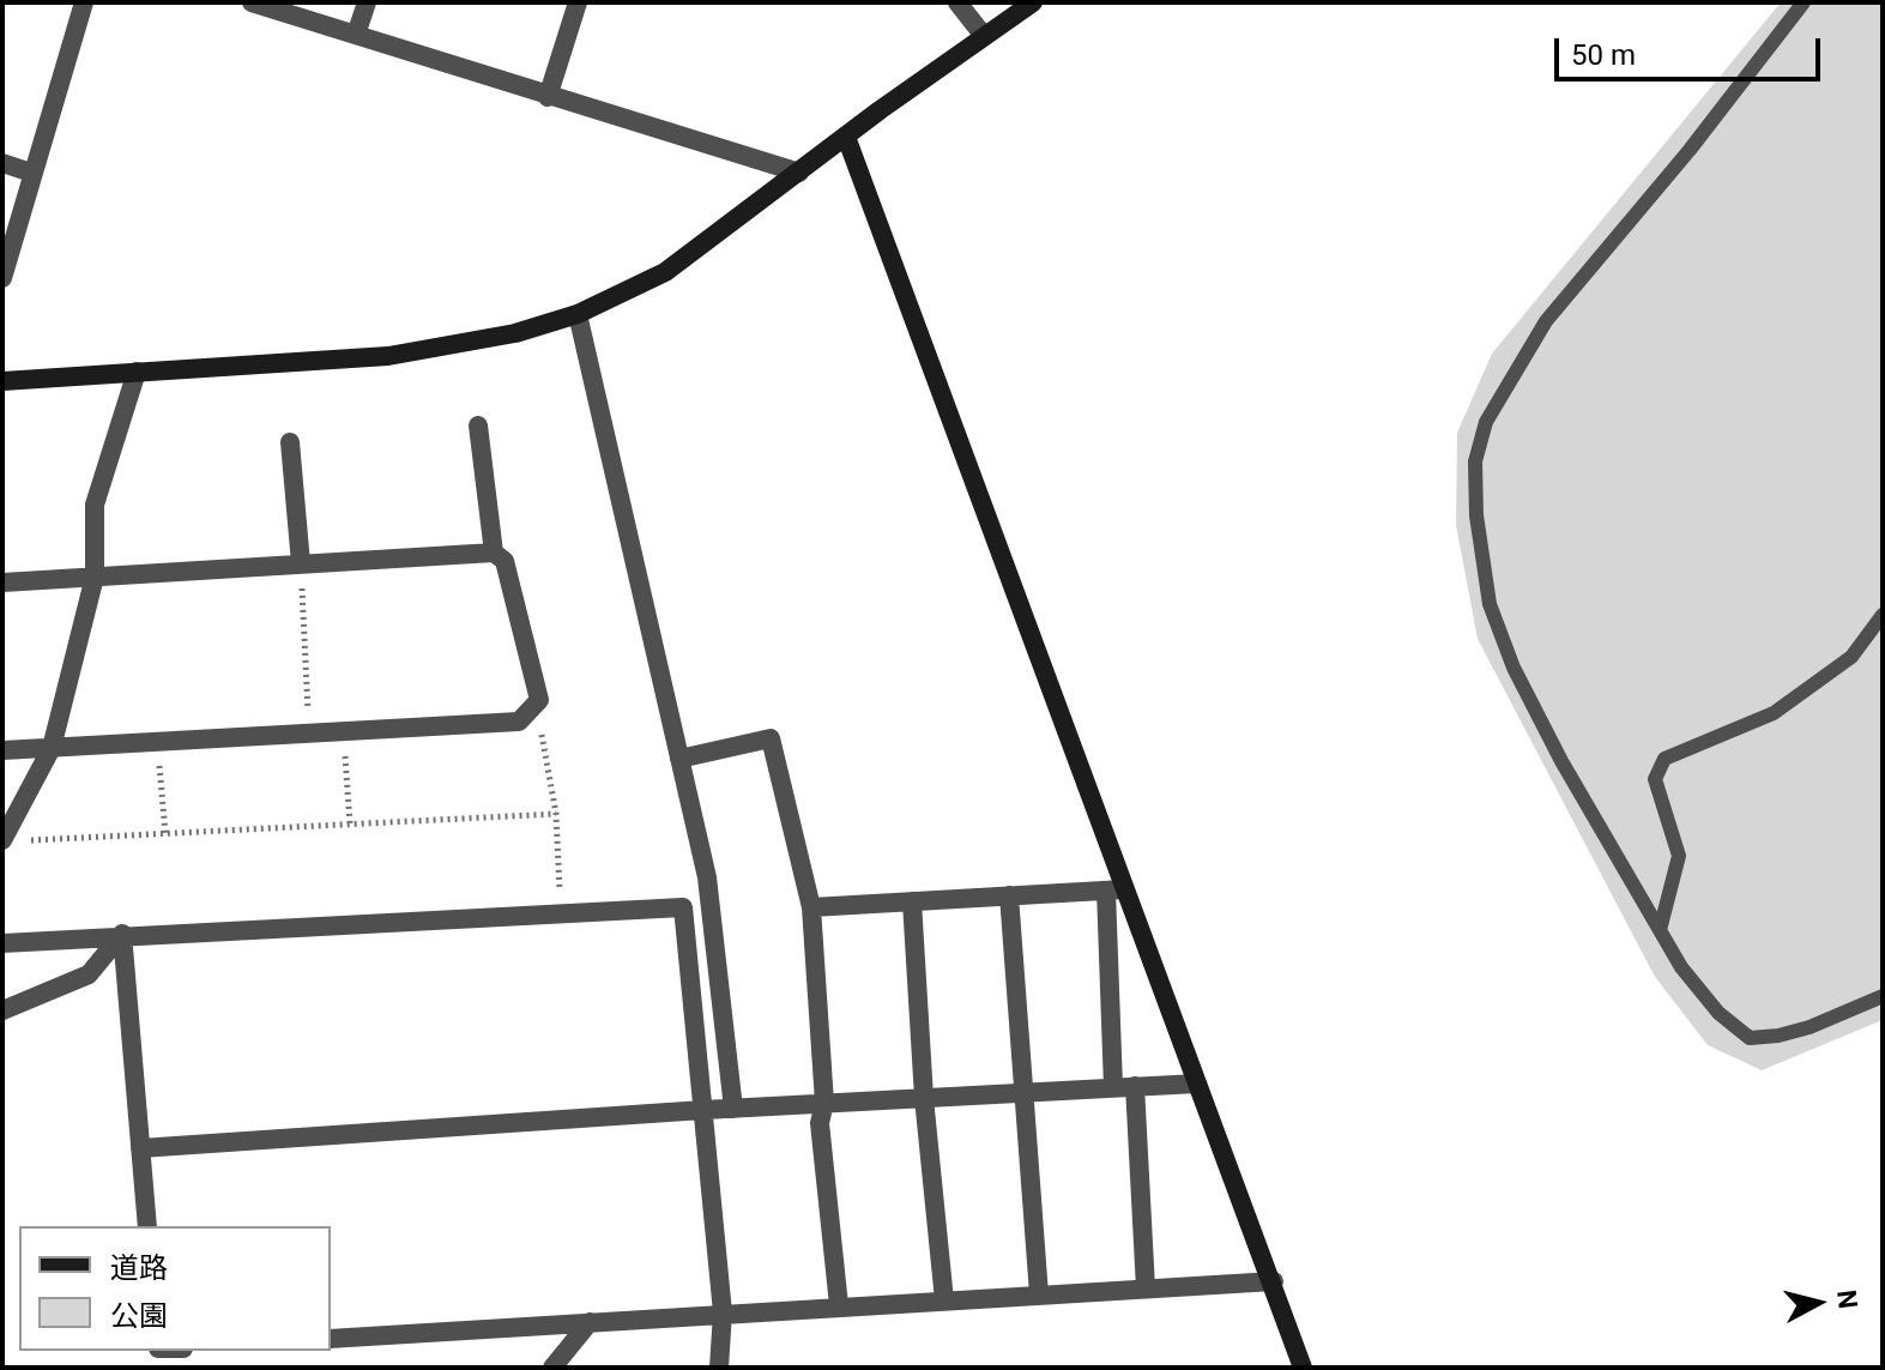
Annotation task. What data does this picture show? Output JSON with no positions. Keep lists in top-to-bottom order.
{
  "legend": ["道路", "公園"],
  "scale_bar": "50 m",
  "north": "right"
}
